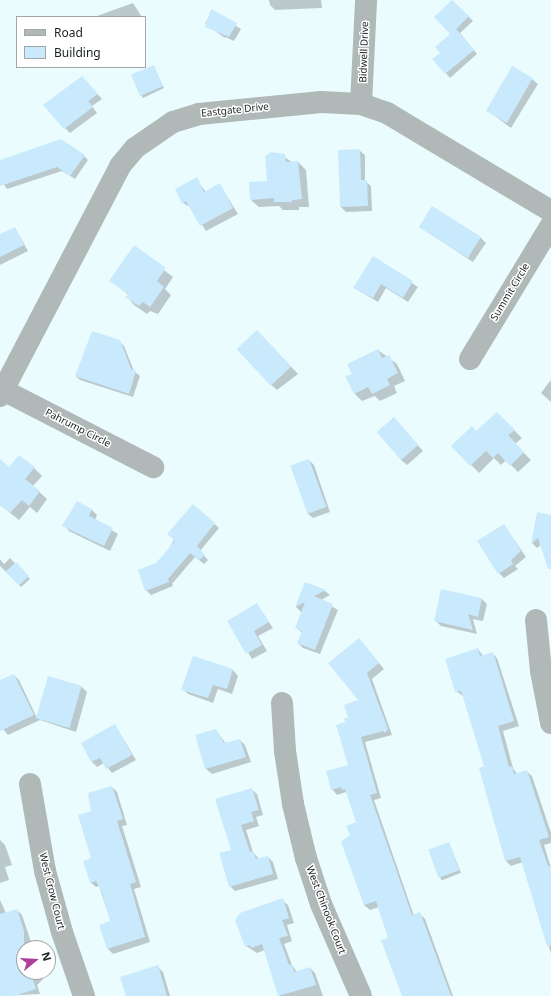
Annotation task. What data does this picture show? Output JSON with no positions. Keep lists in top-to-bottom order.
{
  "streets": {
    "street": [
      "Bidwell Drive",
      "Eastgate Drive",
      "Summit Circle",
      "Pahrump Circle",
      "West Crow Court",
      "West Chinook Court"
    ]
  },
  "crossings": [
    ["Bidwell Drive", "Eastgate Drive"],
    ["Eastgate Drive", "Pahrump Circle"]
  ],
  "legend": ["Road", "Building"],
  "north": "right"
}
